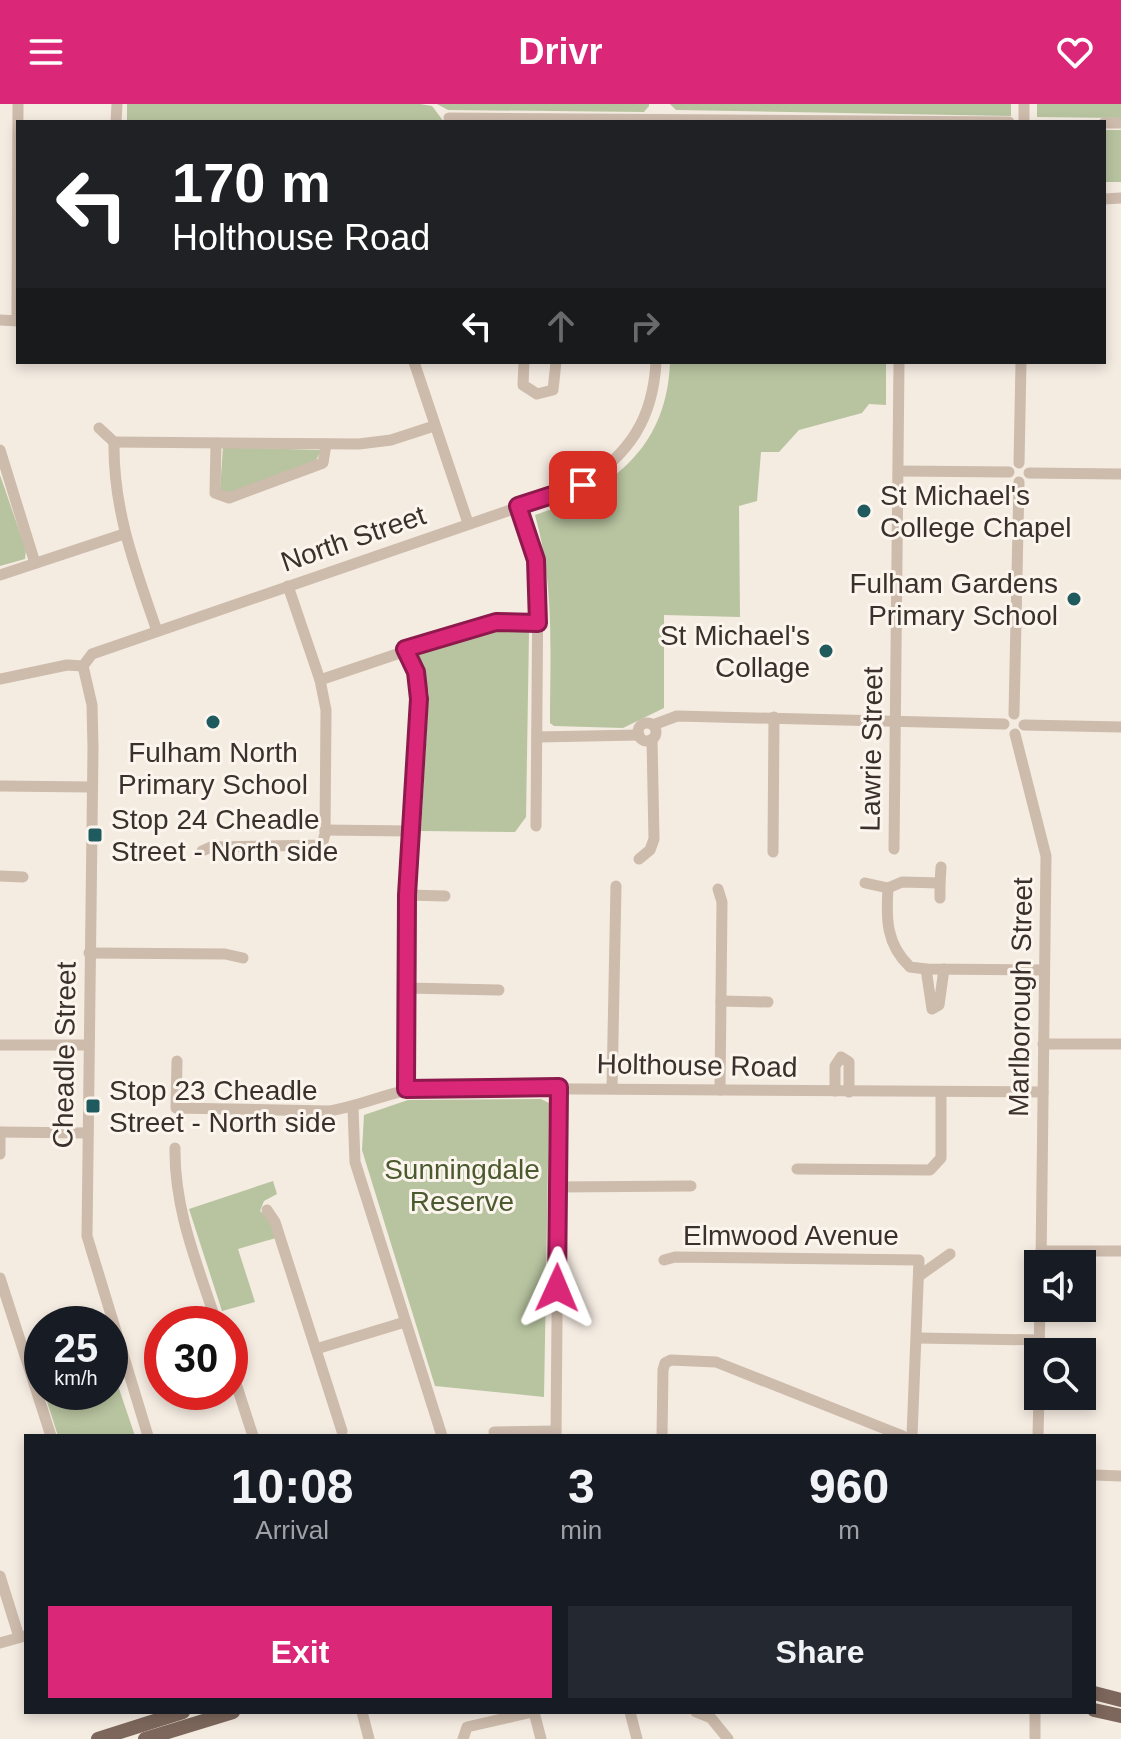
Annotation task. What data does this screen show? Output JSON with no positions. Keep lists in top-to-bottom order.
{
  "streets": {
    "street": [
      "North Street",
      "Lawrie Street",
      "Marlborough Street",
      "Cheadle Street",
      "Holthouse Road",
      "Elmwood Avenue"
    ]
  },
  "crossings": [
    ["North Street", "Cheadle Street"],
    ["Marlborough Street", "Holthouse Road"]
  ],
  "parks": ["Sunningdale Reserve"],
  "places": {
    "other": [
      "St Michael's College Chapel",
      "Fulham Gardens Primary School",
      "St Michael's Collage",
      "Fulham North Primary School"
    ],
    "transit": ["Stop 24 Cheadle Street - North side", "Stop 23 Cheadle Street - North side"]
  },
  "page": {
    "header": "Drivr",
    "turn": ["170 m", "Holthouse Road"],
    "speed": "25 km/h",
    "limit": "30",
    "eta": [
      "10:08",
      "Arrival",
      "3",
      "min",
      "960",
      "m"
    ],
    "buttons": ["Exit", "Share"]
  }
}
